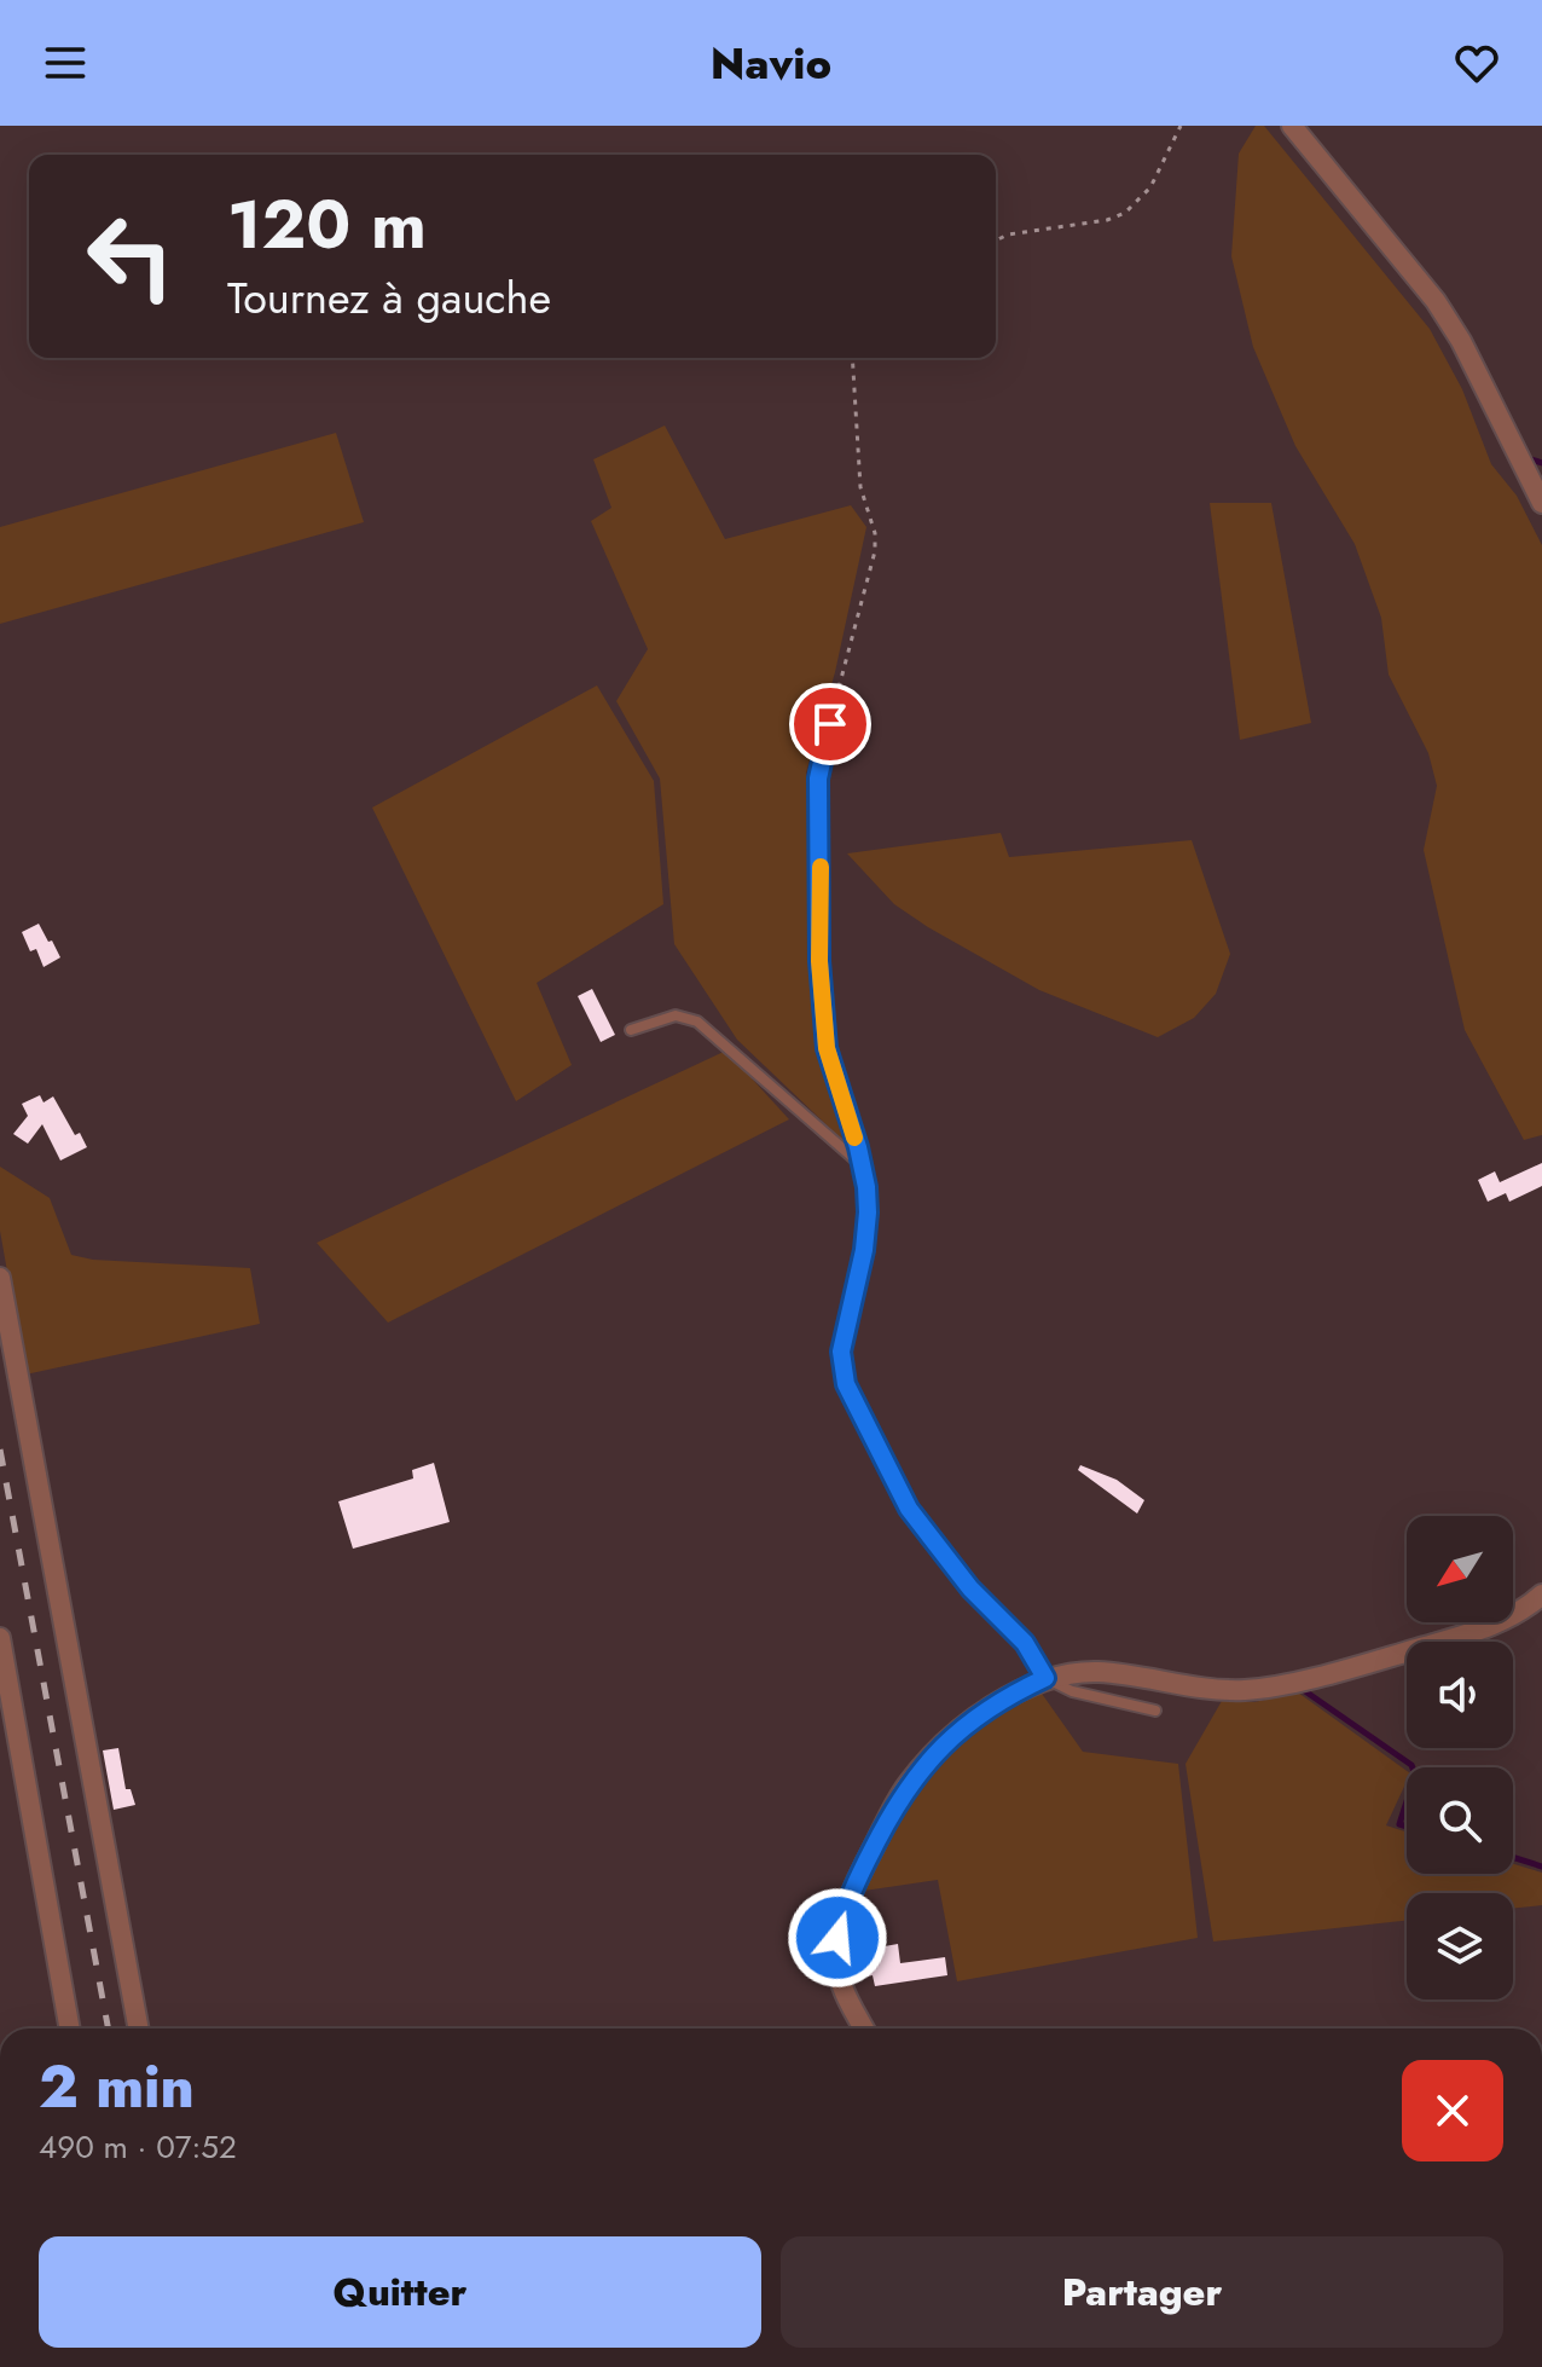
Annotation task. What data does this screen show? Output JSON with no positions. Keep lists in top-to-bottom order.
{
  "north": "bottom left",
  "page": {
    "header": "Navio",
    "turn": ["120 m", "Tournez à gauche"],
    "heading": ["2 min", "490 m · 07:52"],
    "buttons": ["Quitter", "Partager"]
  }
}
